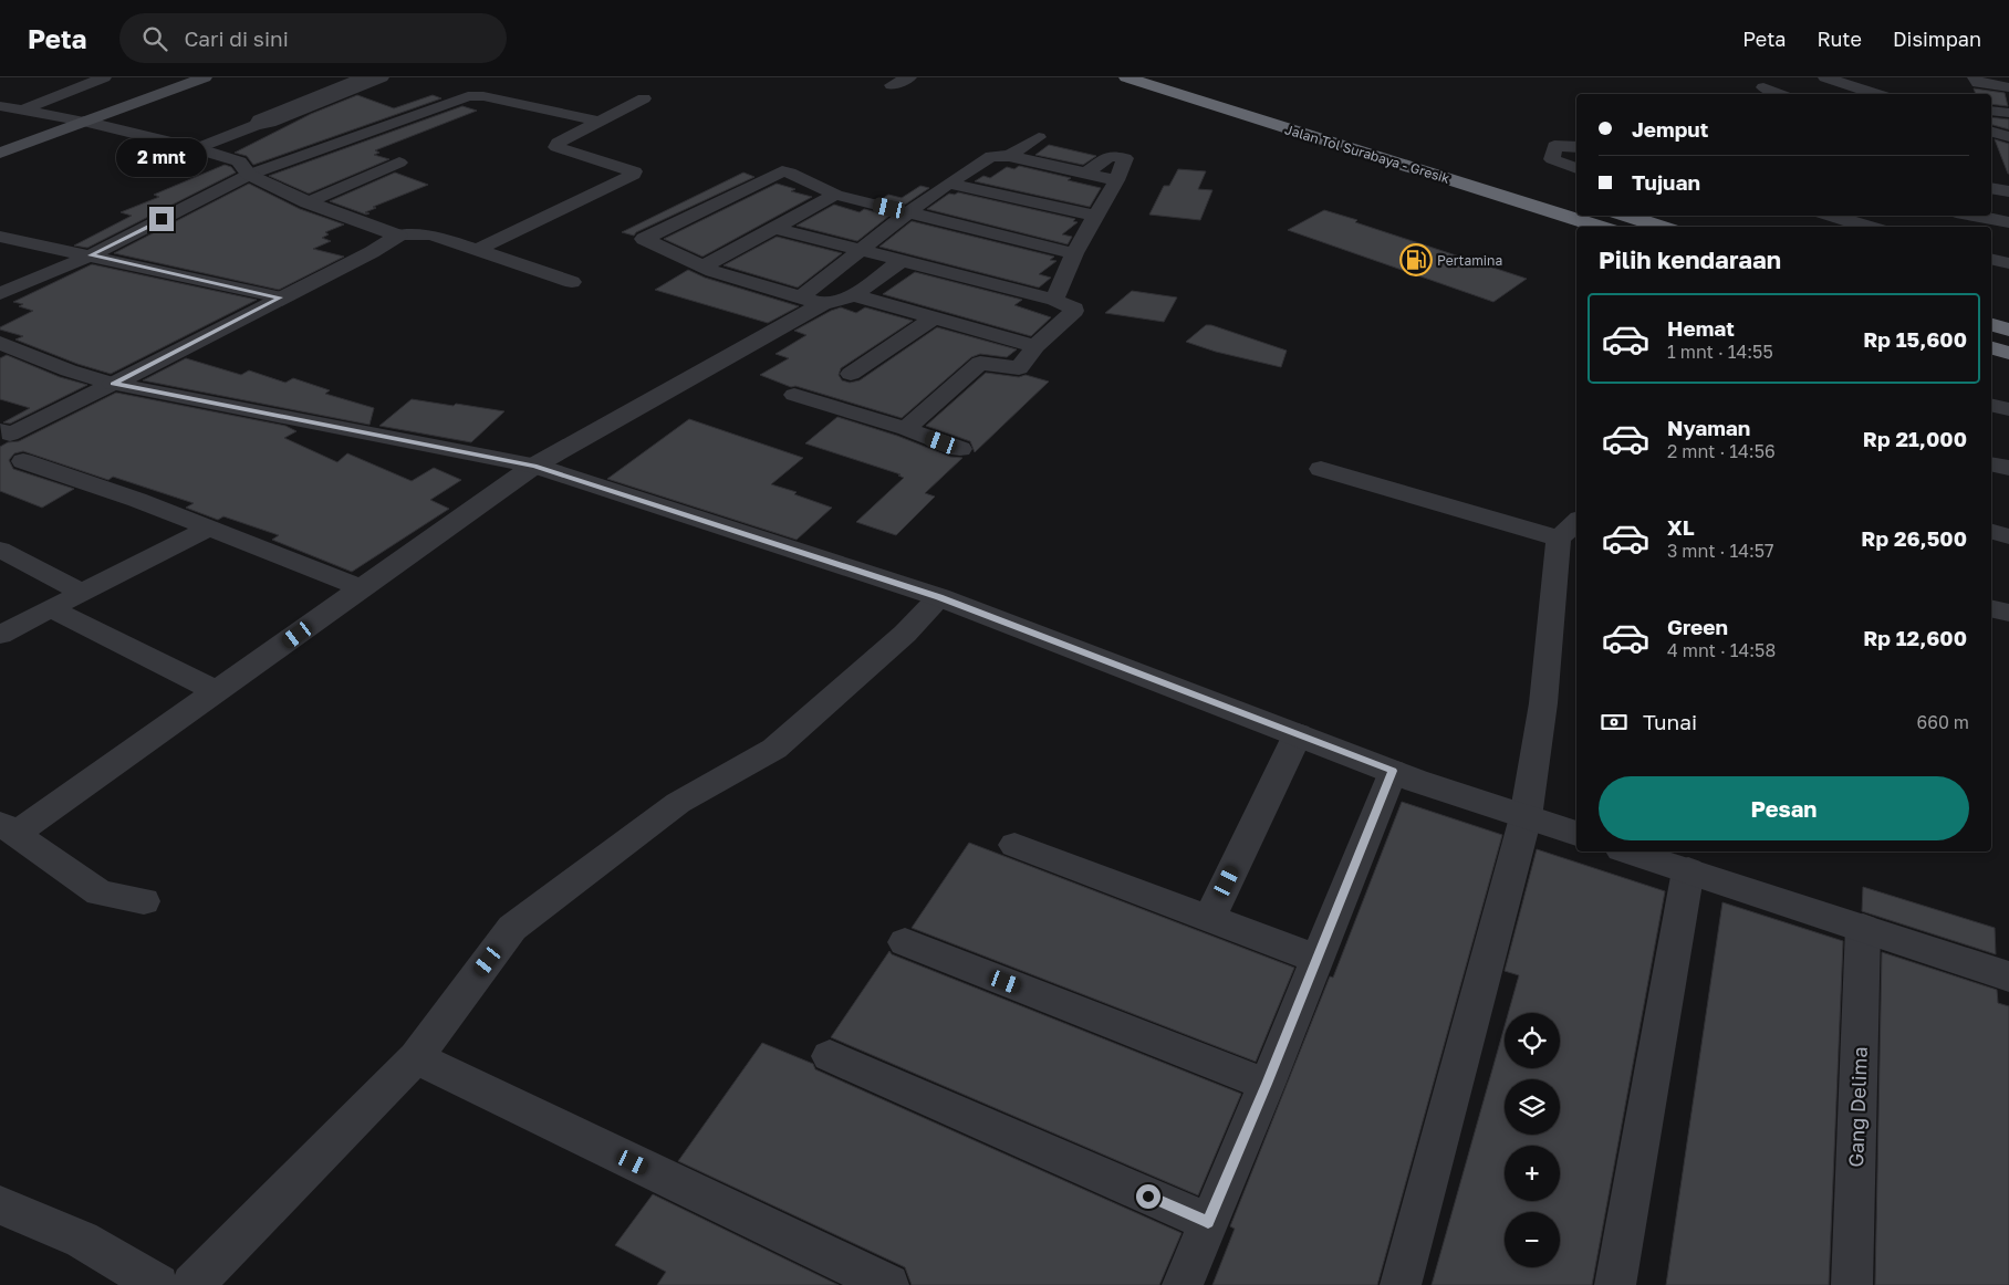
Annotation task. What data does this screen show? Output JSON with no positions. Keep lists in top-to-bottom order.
{
  "streets": {
    "highway": ["Jalan Tol Surabaya - Gresik"],
    "street": ["Gang Delima"]
  },
  "places": {
    "fuel station": ["Pertamina"]
  },
  "page": {
    "header": "Peta",
    "search": "Cari di sini",
    "nav": ["Peta", "Rute", "Disimpan"],
    "banner": ["Jemput", "Tujuan"],
    "bubble": "2 mnt",
    "heading": "Pilih kendaraan",
    "list": [
      {
        "name": "Hemat",
        "note": "1 mnt · 14:55",
        "value": "Rp 15,600"
      },
      {
        "name": "Nyaman",
        "note": "2 mnt · 14:56",
        "value": "Rp 21,000"
      },
      {
        "name": "XL",
        "note": "3 mnt · 14:57",
        "value": "Rp 26,500"
      },
      {
        "name": "Green",
        "note": "4 mnt · 14:58",
        "value": "Rp 12,600"
      }
    ],
    "pay": ["Tunai", "660 m"],
    "buttons": "Pesan",
    "map_buttons": ["+", "−"]
  }
}
